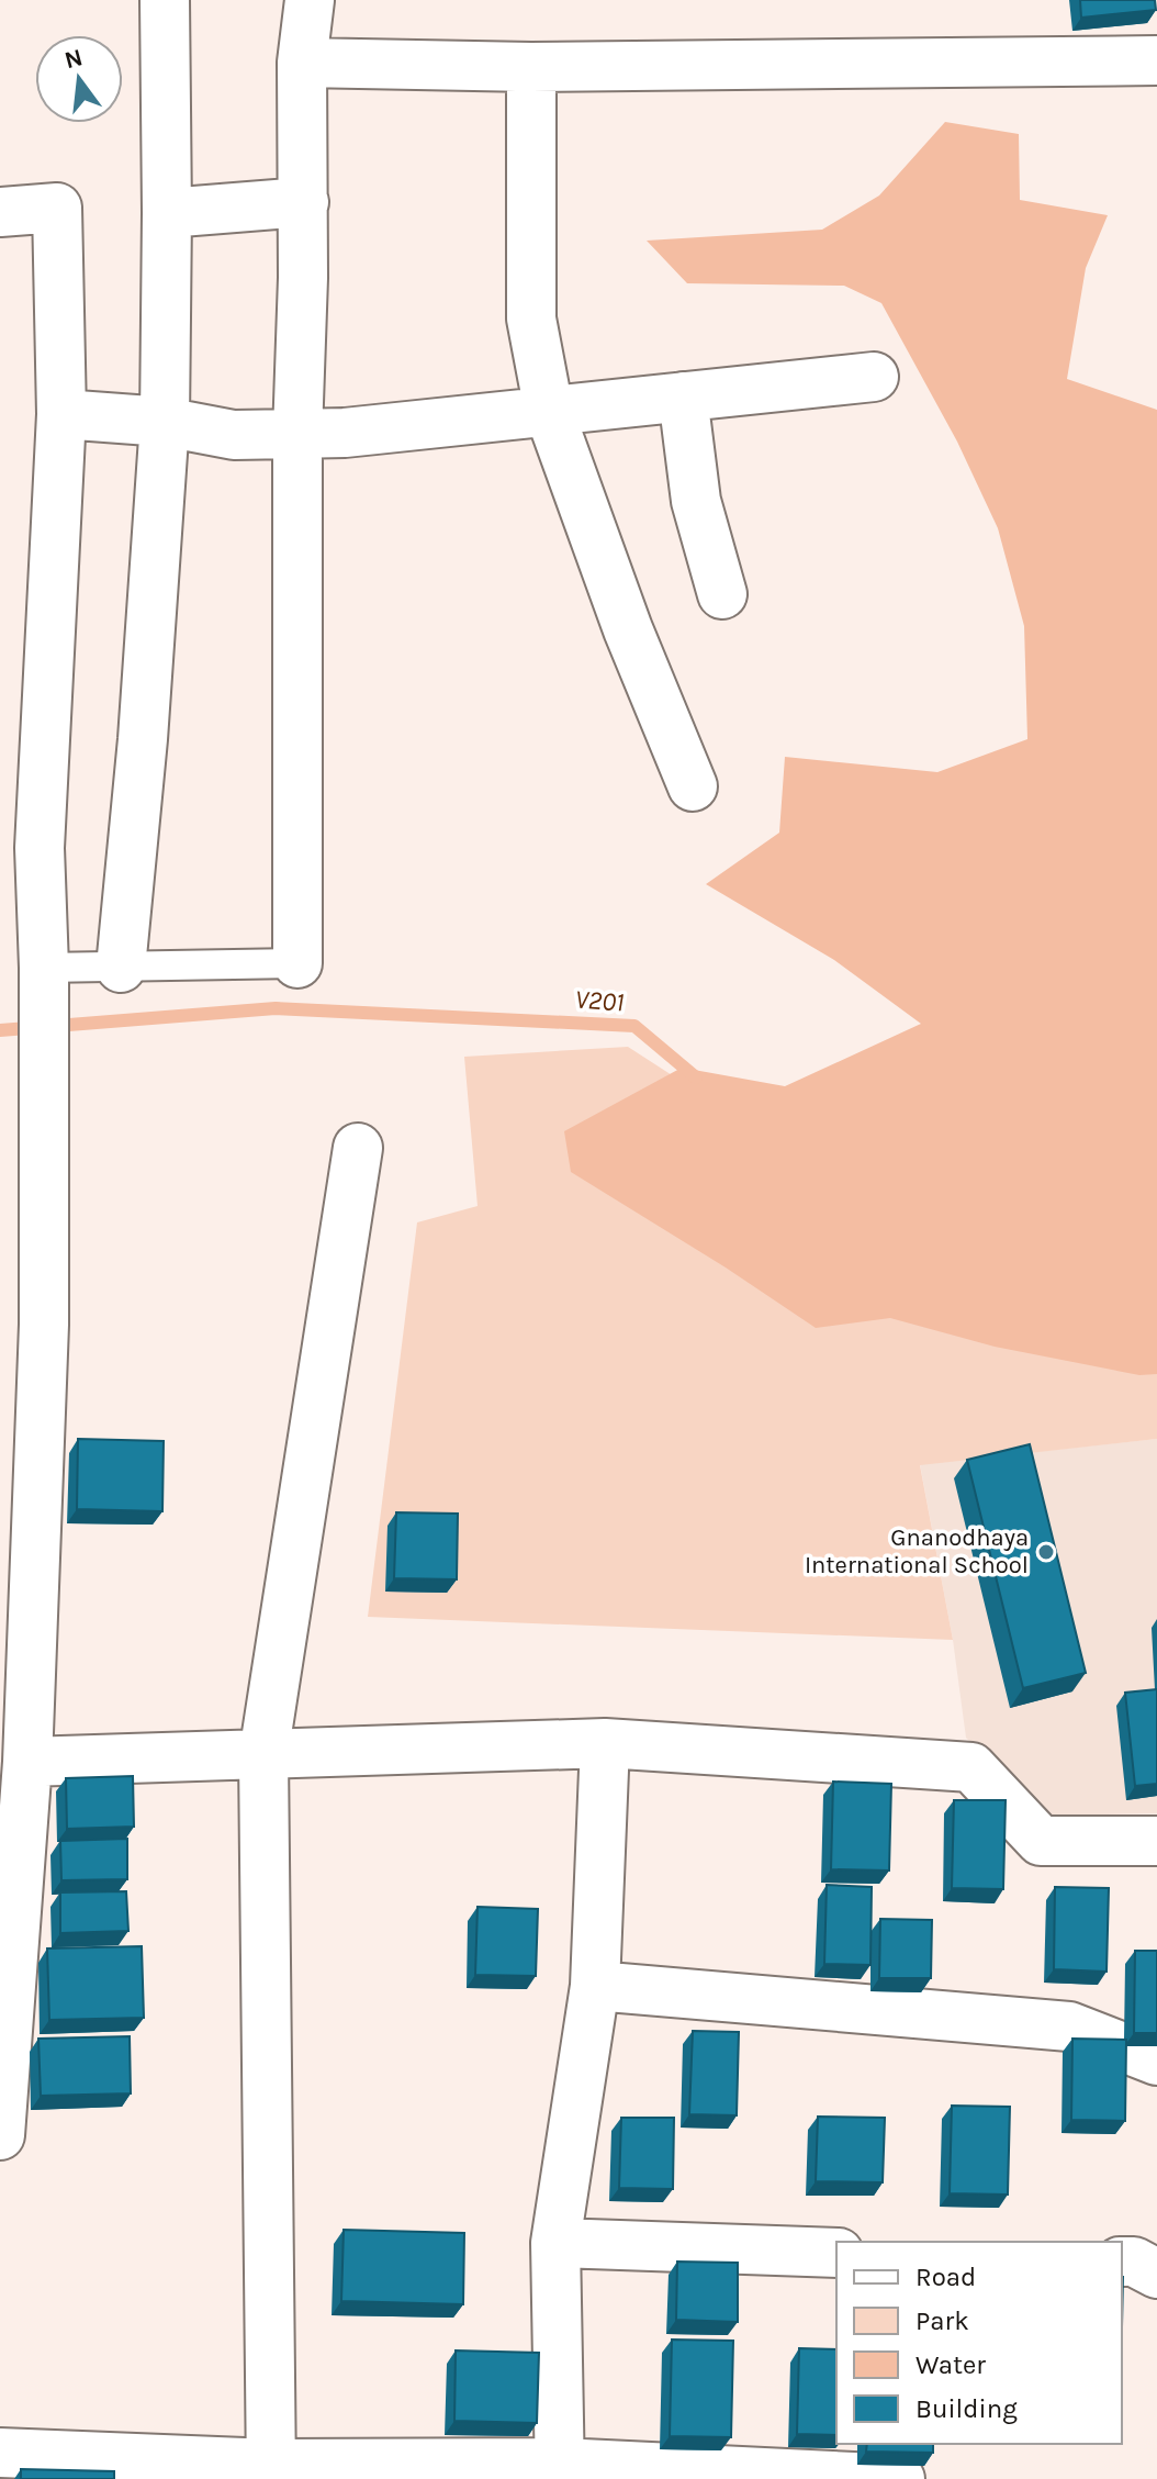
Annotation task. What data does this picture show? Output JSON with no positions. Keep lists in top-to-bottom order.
{
  "water": ["V201"],
  "places": ["Gnanodhaya International School"],
  "legend": [
    "Road",
    "Park",
    "Water",
    "Building"
  ],
  "north": "top"
}
